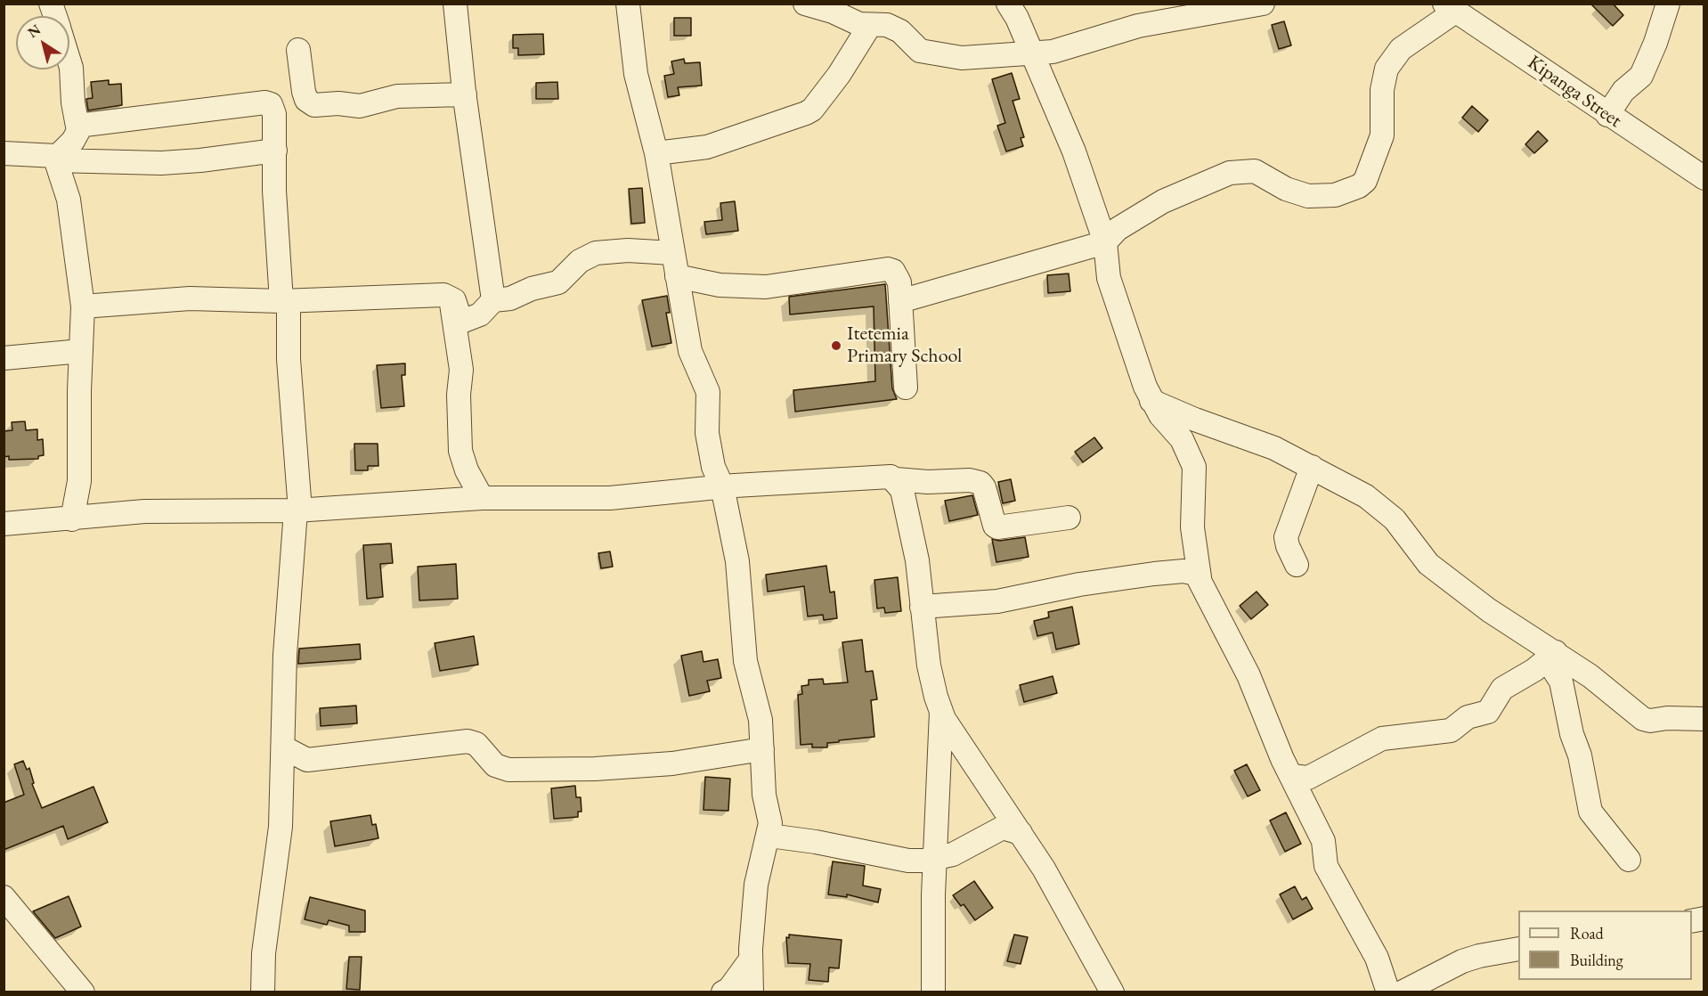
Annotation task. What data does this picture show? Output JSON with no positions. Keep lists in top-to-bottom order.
{
  "streets": {
    "street": ["Kipanga Street"]
  },
  "places": ["Itetemia Primary School"],
  "legend": ["Road", "Building"],
  "north": "top left"
}
